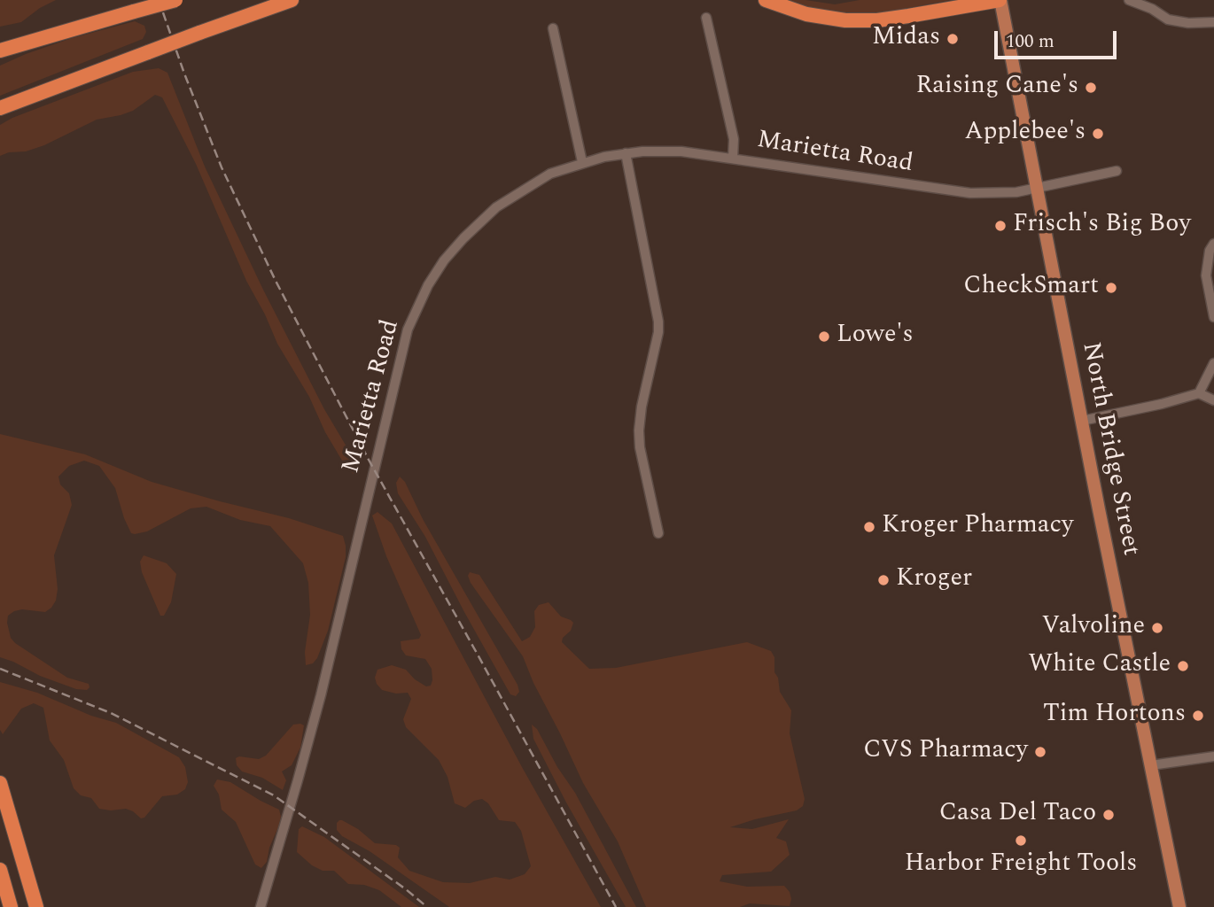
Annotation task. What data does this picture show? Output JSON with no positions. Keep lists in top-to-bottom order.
{
  "streets": {
    "main road": ["North Bridge Street"],
    "street": ["Marietta Road"]
  },
  "crossings": [
    ["Marietta Road", "North Bridge Street"]
  ],
  "places": [
    "Midas",
    "Raising Cane's",
    "Applebee's",
    "Frisch's Big Boy",
    "CheckSmart",
    "Lowe's",
    "Kroger Pharmacy",
    "Kroger",
    "Valvoline",
    "White Castle",
    "Tim Hortons",
    "CVS Pharmacy",
    "Casa Del Taco",
    "Harbor Freight Tools"
  ],
  "scale_bar": "100 m"
}
